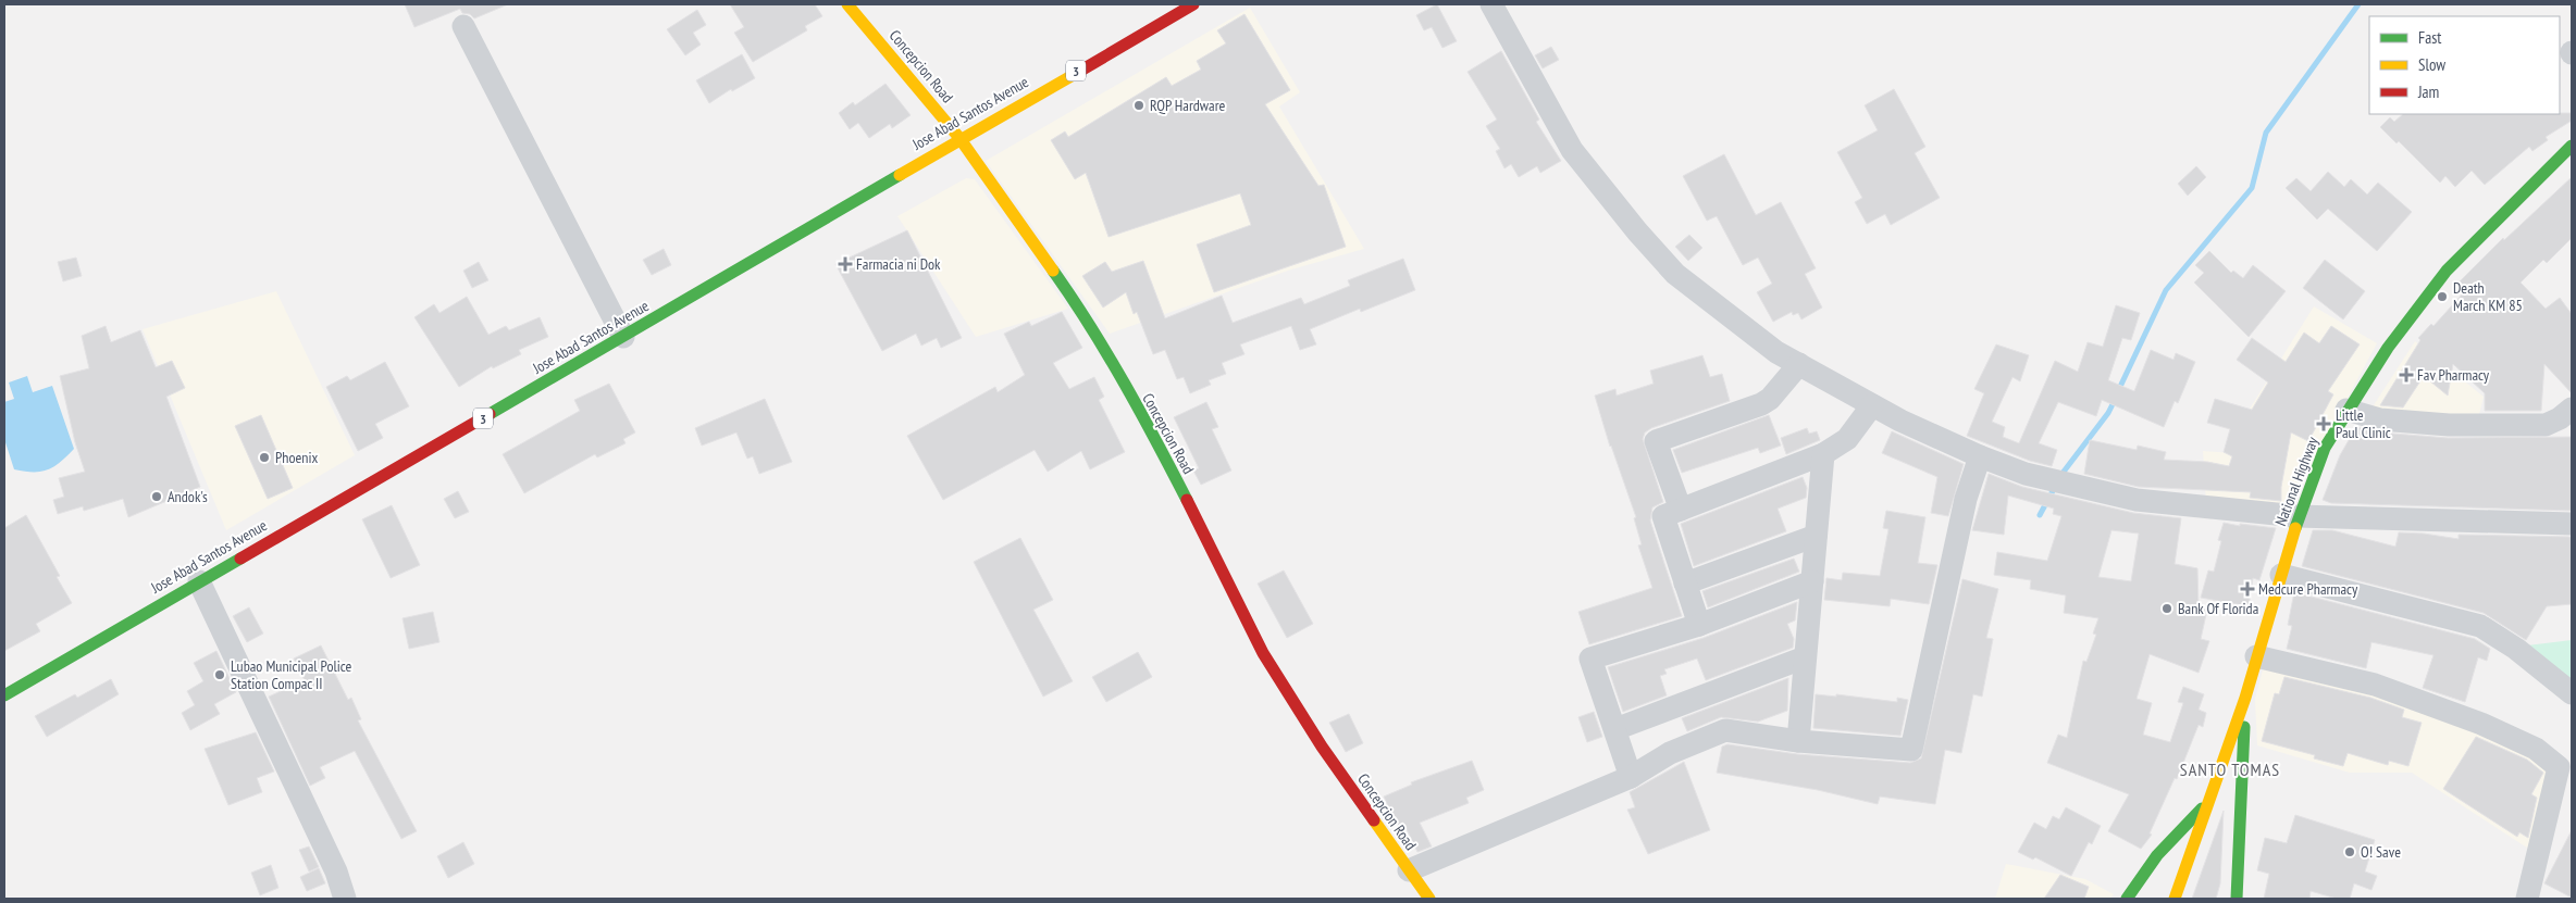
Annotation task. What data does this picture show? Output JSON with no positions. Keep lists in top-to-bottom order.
{
  "streets": {
    "main road": [
      "Concepcion Road",
      "3",
      "Jose Abad Santos Avenue",
      "National Highway"
    ]
  },
  "crossings": [
    ["Concepcion Road", "Jose Abad Santos Avenue"]
  ],
  "districts": ["SANTO TOMAS"],
  "places": {
    "other": [
      "RQP Hardware",
      "Death March KM 85",
      "Phoenix",
      "Andok's",
      "Bank Of Florida",
      "Lubao Municipal Police Station Compac II",
      "O! Save"
    ],
    "health": [
      "Farmacia ni Dok",
      "Fav Pharmacy",
      "Little Paul Clinic",
      "Medcure Pharmacy"
    ]
  },
  "legend": ["Fast", "Slow", "Jam"]
}
